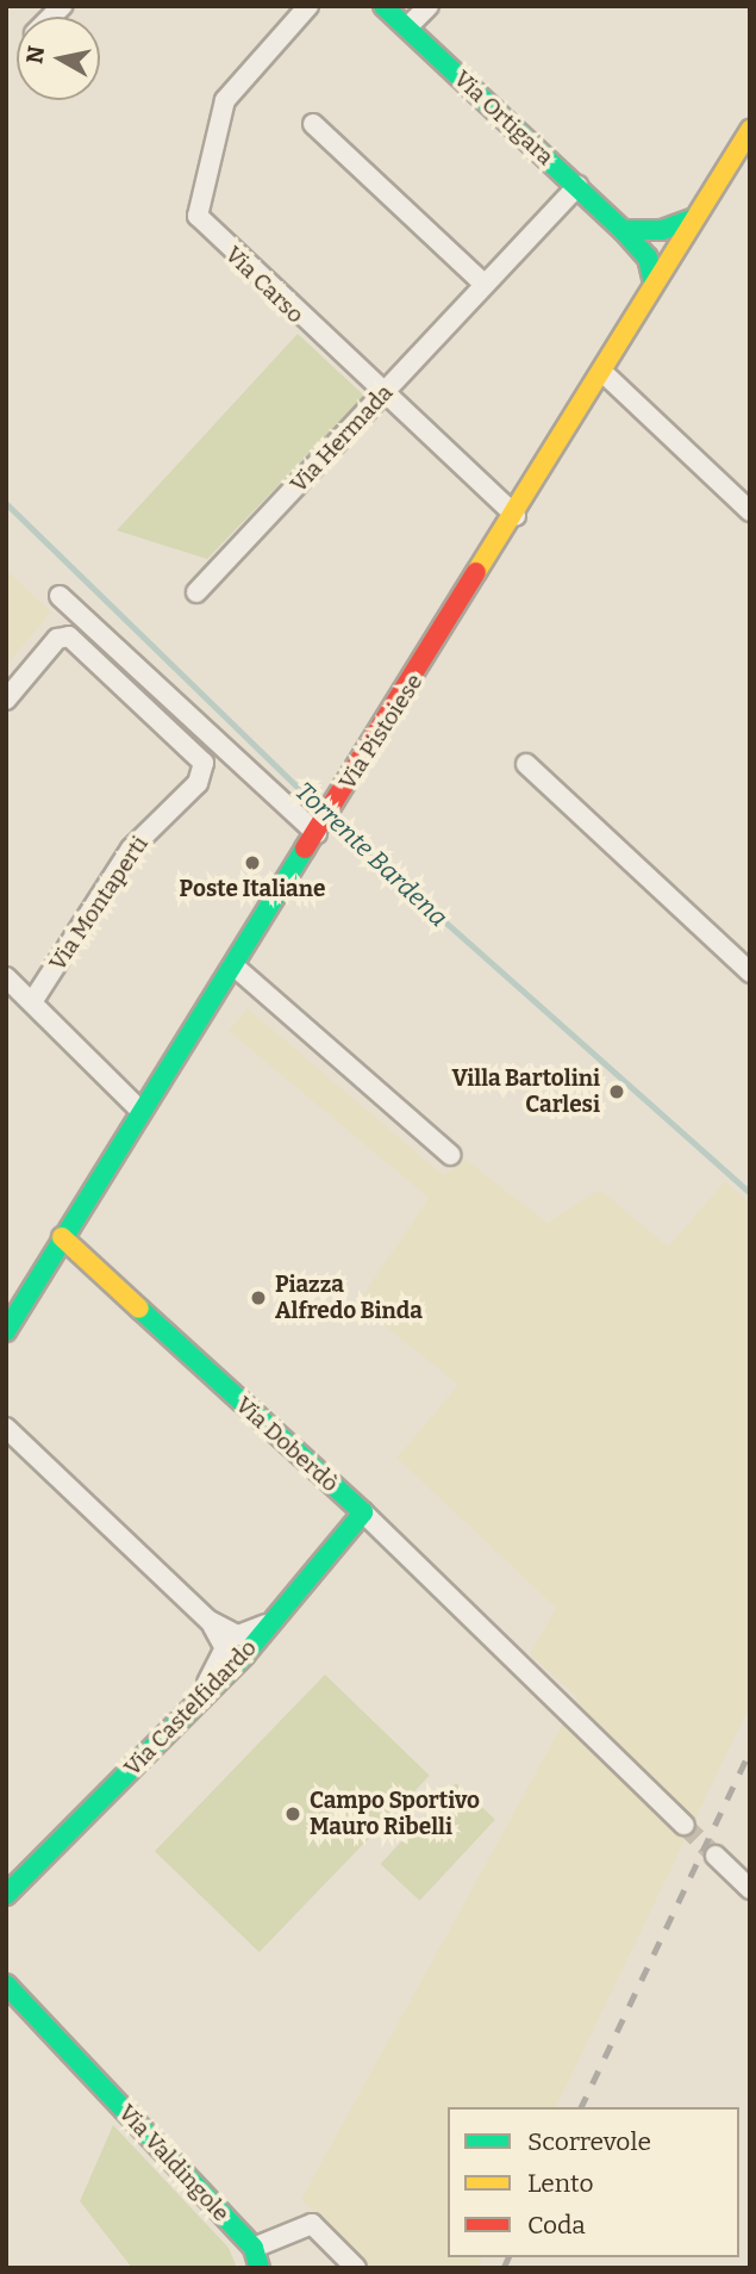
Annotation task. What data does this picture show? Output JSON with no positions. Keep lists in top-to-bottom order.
{
  "streets": {
    "street": [
      "Via Ortigara",
      "Via Carso",
      "Via Hermada",
      "Via Pistoiese",
      "Via Montaperti",
      "Via Doberdò",
      "Via Castelfidardo",
      "Via Valdingole"
    ]
  },
  "crossings": [
    ["Via Ortigara", "Via Hermada"],
    ["Via Ortigara", "Via Pistoiese"],
    ["Via Carso", "Via Hermada"],
    ["Via Carso", "Via Pistoiese"],
    ["Via Pistoiese", "Via Doberdò"],
    ["Via Doberdò", "Via Castelfidardo"]
  ],
  "water": ["Torrente Bardena"],
  "places": [
    "Poste Italiane",
    "Villa Bartolini Carlesi",
    "Piazza Alfredo Binda",
    "Campo Sportivo Mauro Ribelli"
  ],
  "legend": ["Scorrevole", "Lento", "Coda"],
  "north": "left"
}
